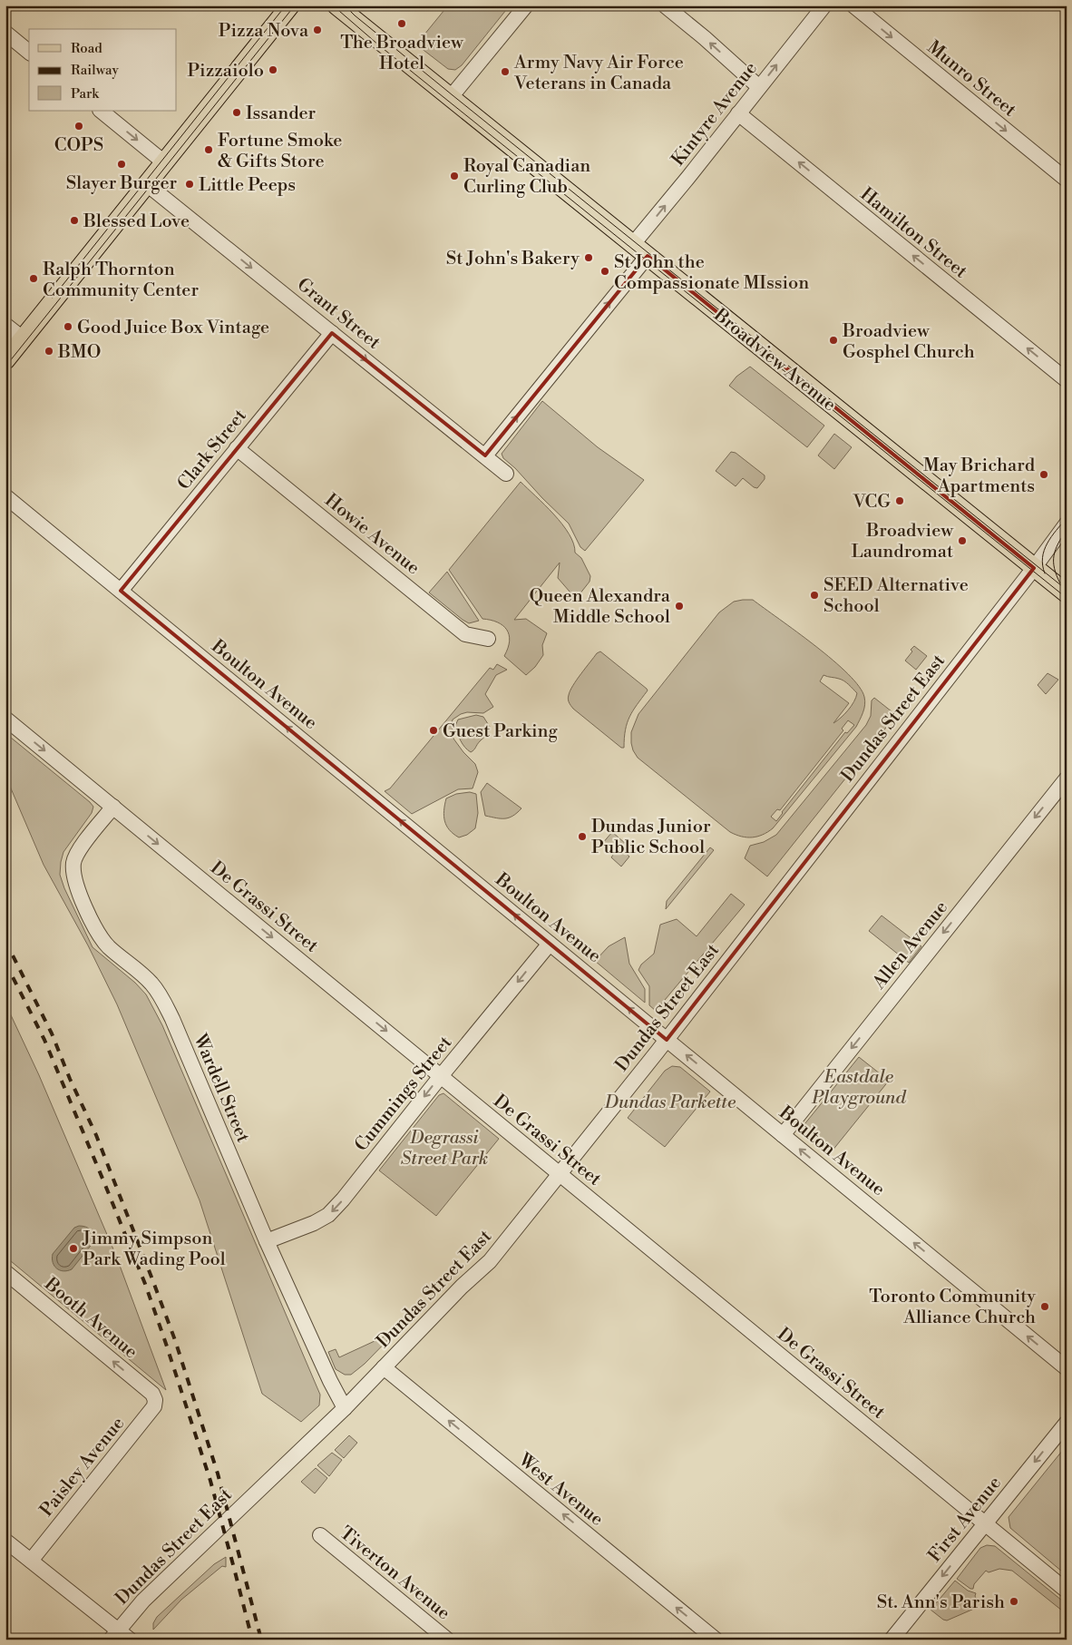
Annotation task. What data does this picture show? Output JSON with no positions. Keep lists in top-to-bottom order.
{
  "streets": {
    "main road": ["Broadview Avenue"],
    "street": [
      "Munro Street",
      "Kintyre Avenue",
      "Hamilton Street",
      "Grant Street",
      "Clark Street",
      "Howie Avenue",
      "Boulton Avenue",
      "Dundas Street East",
      "De Grassi Street",
      "Allen Avenue",
      "Wardell Street",
      "Cummings Street",
      "Booth Avenue",
      "Paisley Avenue",
      "West Avenue",
      "First Avenue",
      "Tiverton Avenue"
    ]
  },
  "crossings": [
    ["Kintyre Avenue", "Hamilton Street"],
    ["Kintyre Avenue", "Broadview Avenue"],
    ["Grant Street", "Clark Street"],
    ["Broadview Avenue", "Dundas Street East"],
    ["Clark Street", "Howie Avenue"],
    ["Clark Street", "Boulton Avenue"],
    ["Boulton Avenue", "Dundas Street East"],
    ["Boulton Avenue", "Allen Avenue"],
    ["Boulton Avenue", "Cummings Street"],
    ["Dundas Street East", "De Grassi Street"],
    ["Dundas Street East", "Wardell Street"],
    ["Dundas Street East", "West Avenue"],
    ["De Grassi Street", "Wardell Street"],
    ["De Grassi Street", "Cummings Street"],
    ["De Grassi Street", "First Avenue"],
    ["Wardell Street", "Cummings Street"],
    ["Booth Avenue", "Paisley Avenue"]
  ],
  "one_way": [
    "Munro Street",
    "Kintyre Avenue",
    "Hamilton Street",
    "Grant Street",
    "Boulton Avenue",
    "De Grassi Street",
    "Allen Avenue",
    "Cummings Street",
    "Booth Avenue",
    "West Avenue",
    "First Avenue"
  ],
  "parks": ["Eastdale Playground", "Dundas Parkette", "Degrassi Street Park"],
  "places": [
    "The Broadview Hotel",
    "Pizza Nova",
    "Pizzaiolo",
    "Army Navy Air Force Veterans in Canada",
    "Issander",
    "COPS",
    "Fortune Smoke & Gifts Store",
    "Slayer Burger",
    "Royal Canadian Curling Club",
    "Little Peeps",
    "Blessed Love",
    "St John's Bakery",
    "St John the Compassionate MIssion",
    "Ralph Thornton Community Center",
    "Good Juice Box Vintage",
    "Broadview Gosphel Church",
    "BMO",
    "May Brichard Apartments",
    "VCG",
    "Broadview Laundromat",
    "SEED Alternative School",
    "Queen Alexandra Middle School",
    "Guest Parking",
    "Dundas Junior Public School",
    "Jimmy Simpson Park Wading Pool",
    "Toronto Community Alliance Church",
    "St. Ann's Parish"
  ],
  "legend": ["Road", "Railway", "Park"]
}
